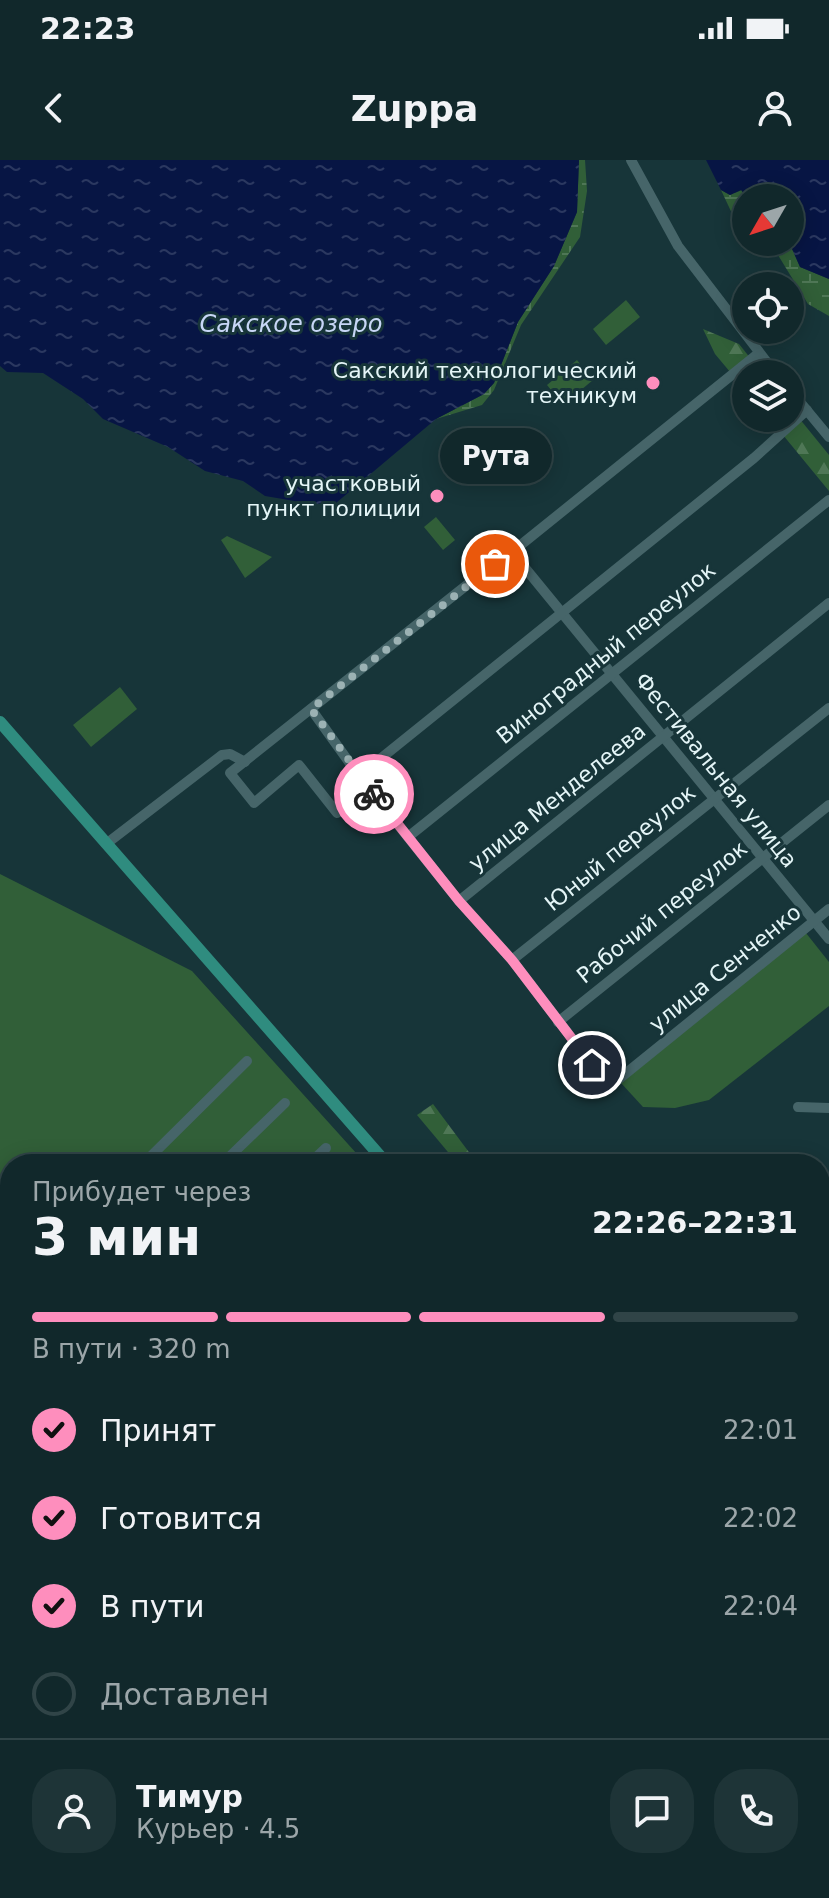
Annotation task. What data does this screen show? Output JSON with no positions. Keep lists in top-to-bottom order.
{
  "streets": {
    "street": [
      "Виноградный переулок",
      "Фестивальная улица",
      "улица Менделеева",
      "Юный переулок",
      "Рабочий переулок",
      "улица Сенченко"
    ]
  },
  "crossings": [
    ["Виноградный переулок", "Фестивальная улица"],
    ["Фестивальная улица", "улица Менделеева"],
    ["Фестивальная улица", "Юный переулок"],
    ["Фестивальная улица", "Рабочий переулок"],
    ["Фестивальная улица", "улица Сенченко"],
    ["Рабочий переулок", "улица Сенченко"]
  ],
  "water": ["Сакское озеро"],
  "places": ["Сакский технологический техникум", "участковый пункт полиции", "Рута"],
  "north": "bottom left",
  "page": {
    "status": "22:23",
    "header": "Zuppa",
    "bubble": "Рута",
    "heading": ["3 мин", "Прибудет через", "22:26–22:31"],
    "panel": ["Тимур", "Курьер · 4.5"],
    "bar": "В пути · 320 m",
    "list": [
      ["Принят", "22:01"],
      ["Готовится", "22:02"],
      ["В пути", "22:04"],
      "Доставлен"
    ]
  }
}
